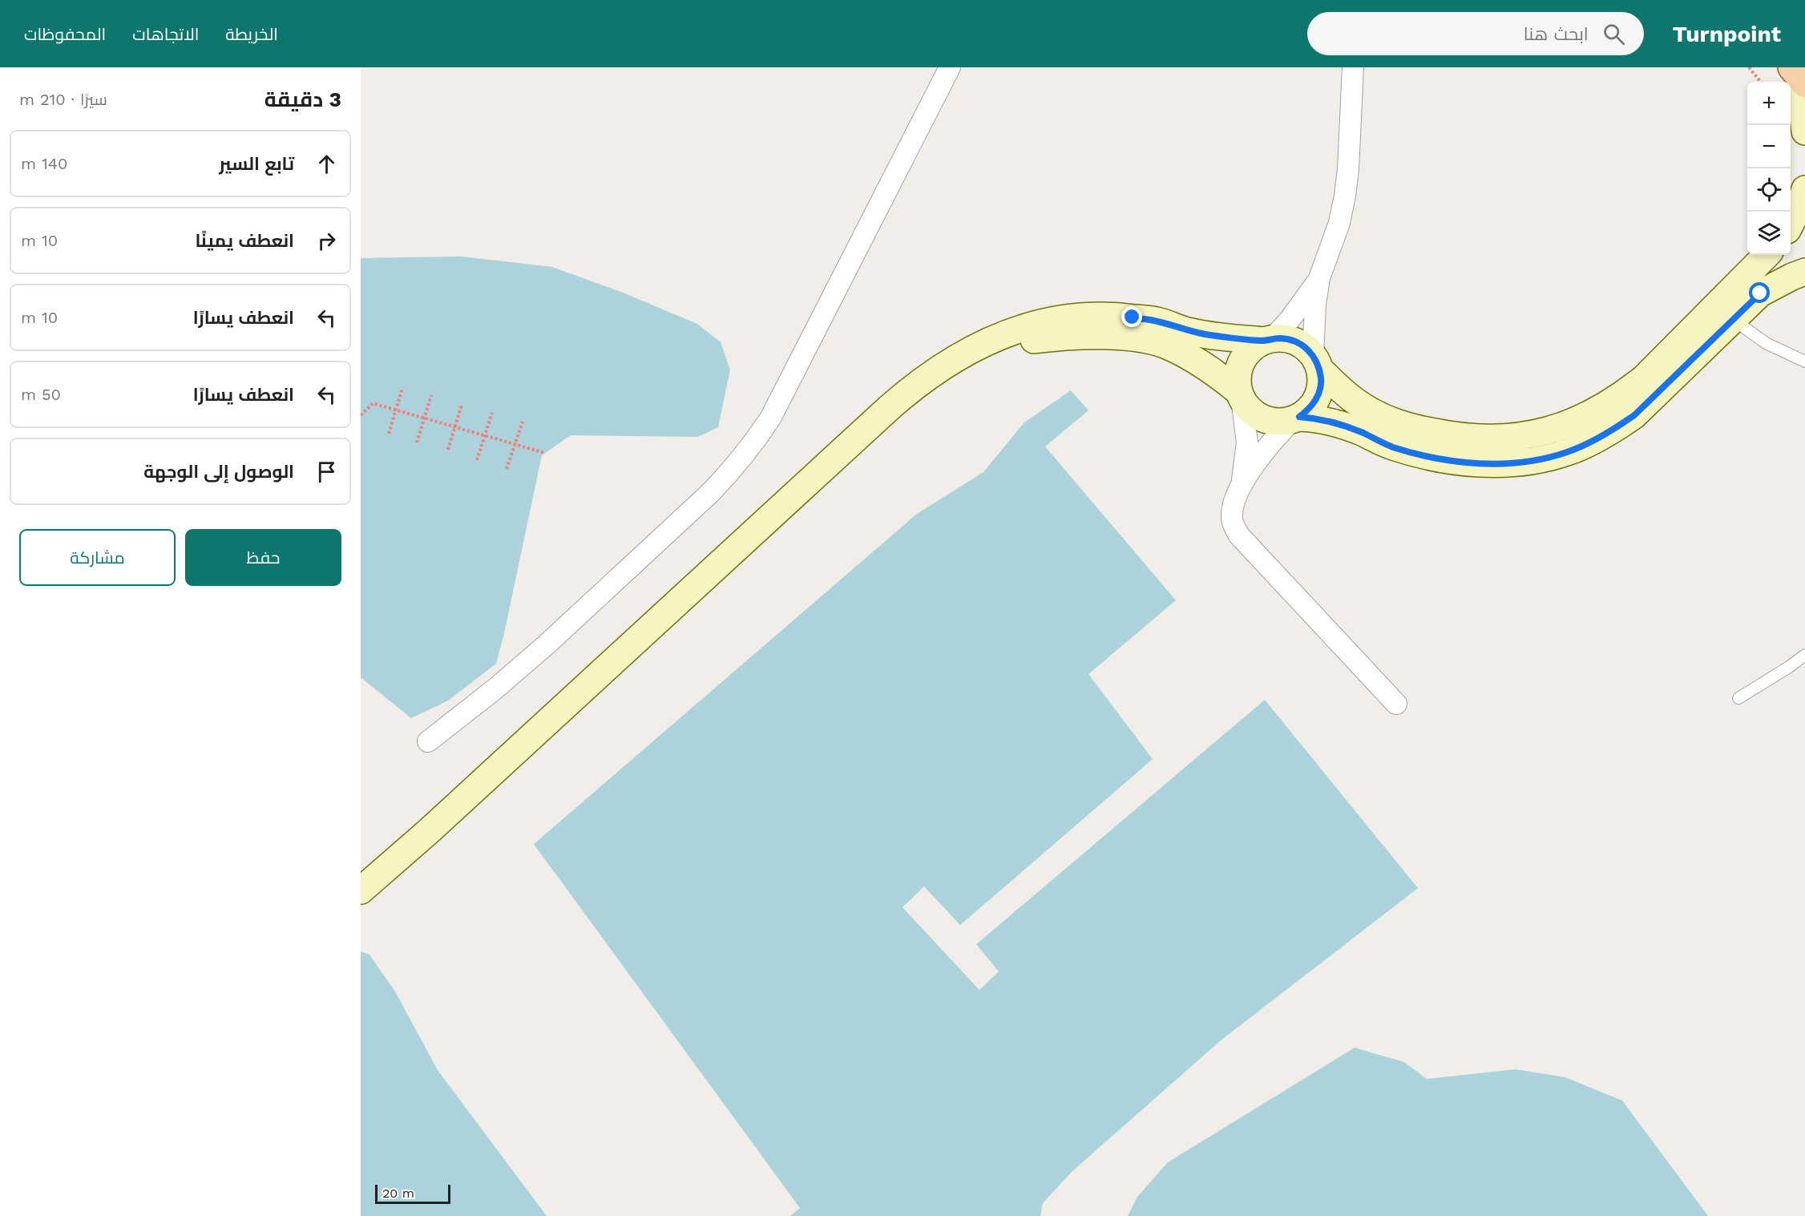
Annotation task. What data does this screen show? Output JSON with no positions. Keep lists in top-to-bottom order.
{
  "scale_bar": "20 m",
  "page": {
    "header": "Turnpoint",
    "search": "ابحث هنا",
    "nav": ["الخريطة", "الاتجاهات", "المحفوظات"],
    "heading": ["3 دقيقة", "سيرًا · 210 m"],
    "map_buttons": ["+", "−"],
    "list": [
      ["تابع السير", "140 m"],
      ["انعطف يمينًا", "10 m"],
      ["انعطف يسارًا", "10 m"],
      ["انعطف يسارًا", "50 m"],
      "الوصول إلى الوجهة"
    ],
    "buttons": ["حفظ", "مشاركة"],
    "scale": "20 m"
  }
}
